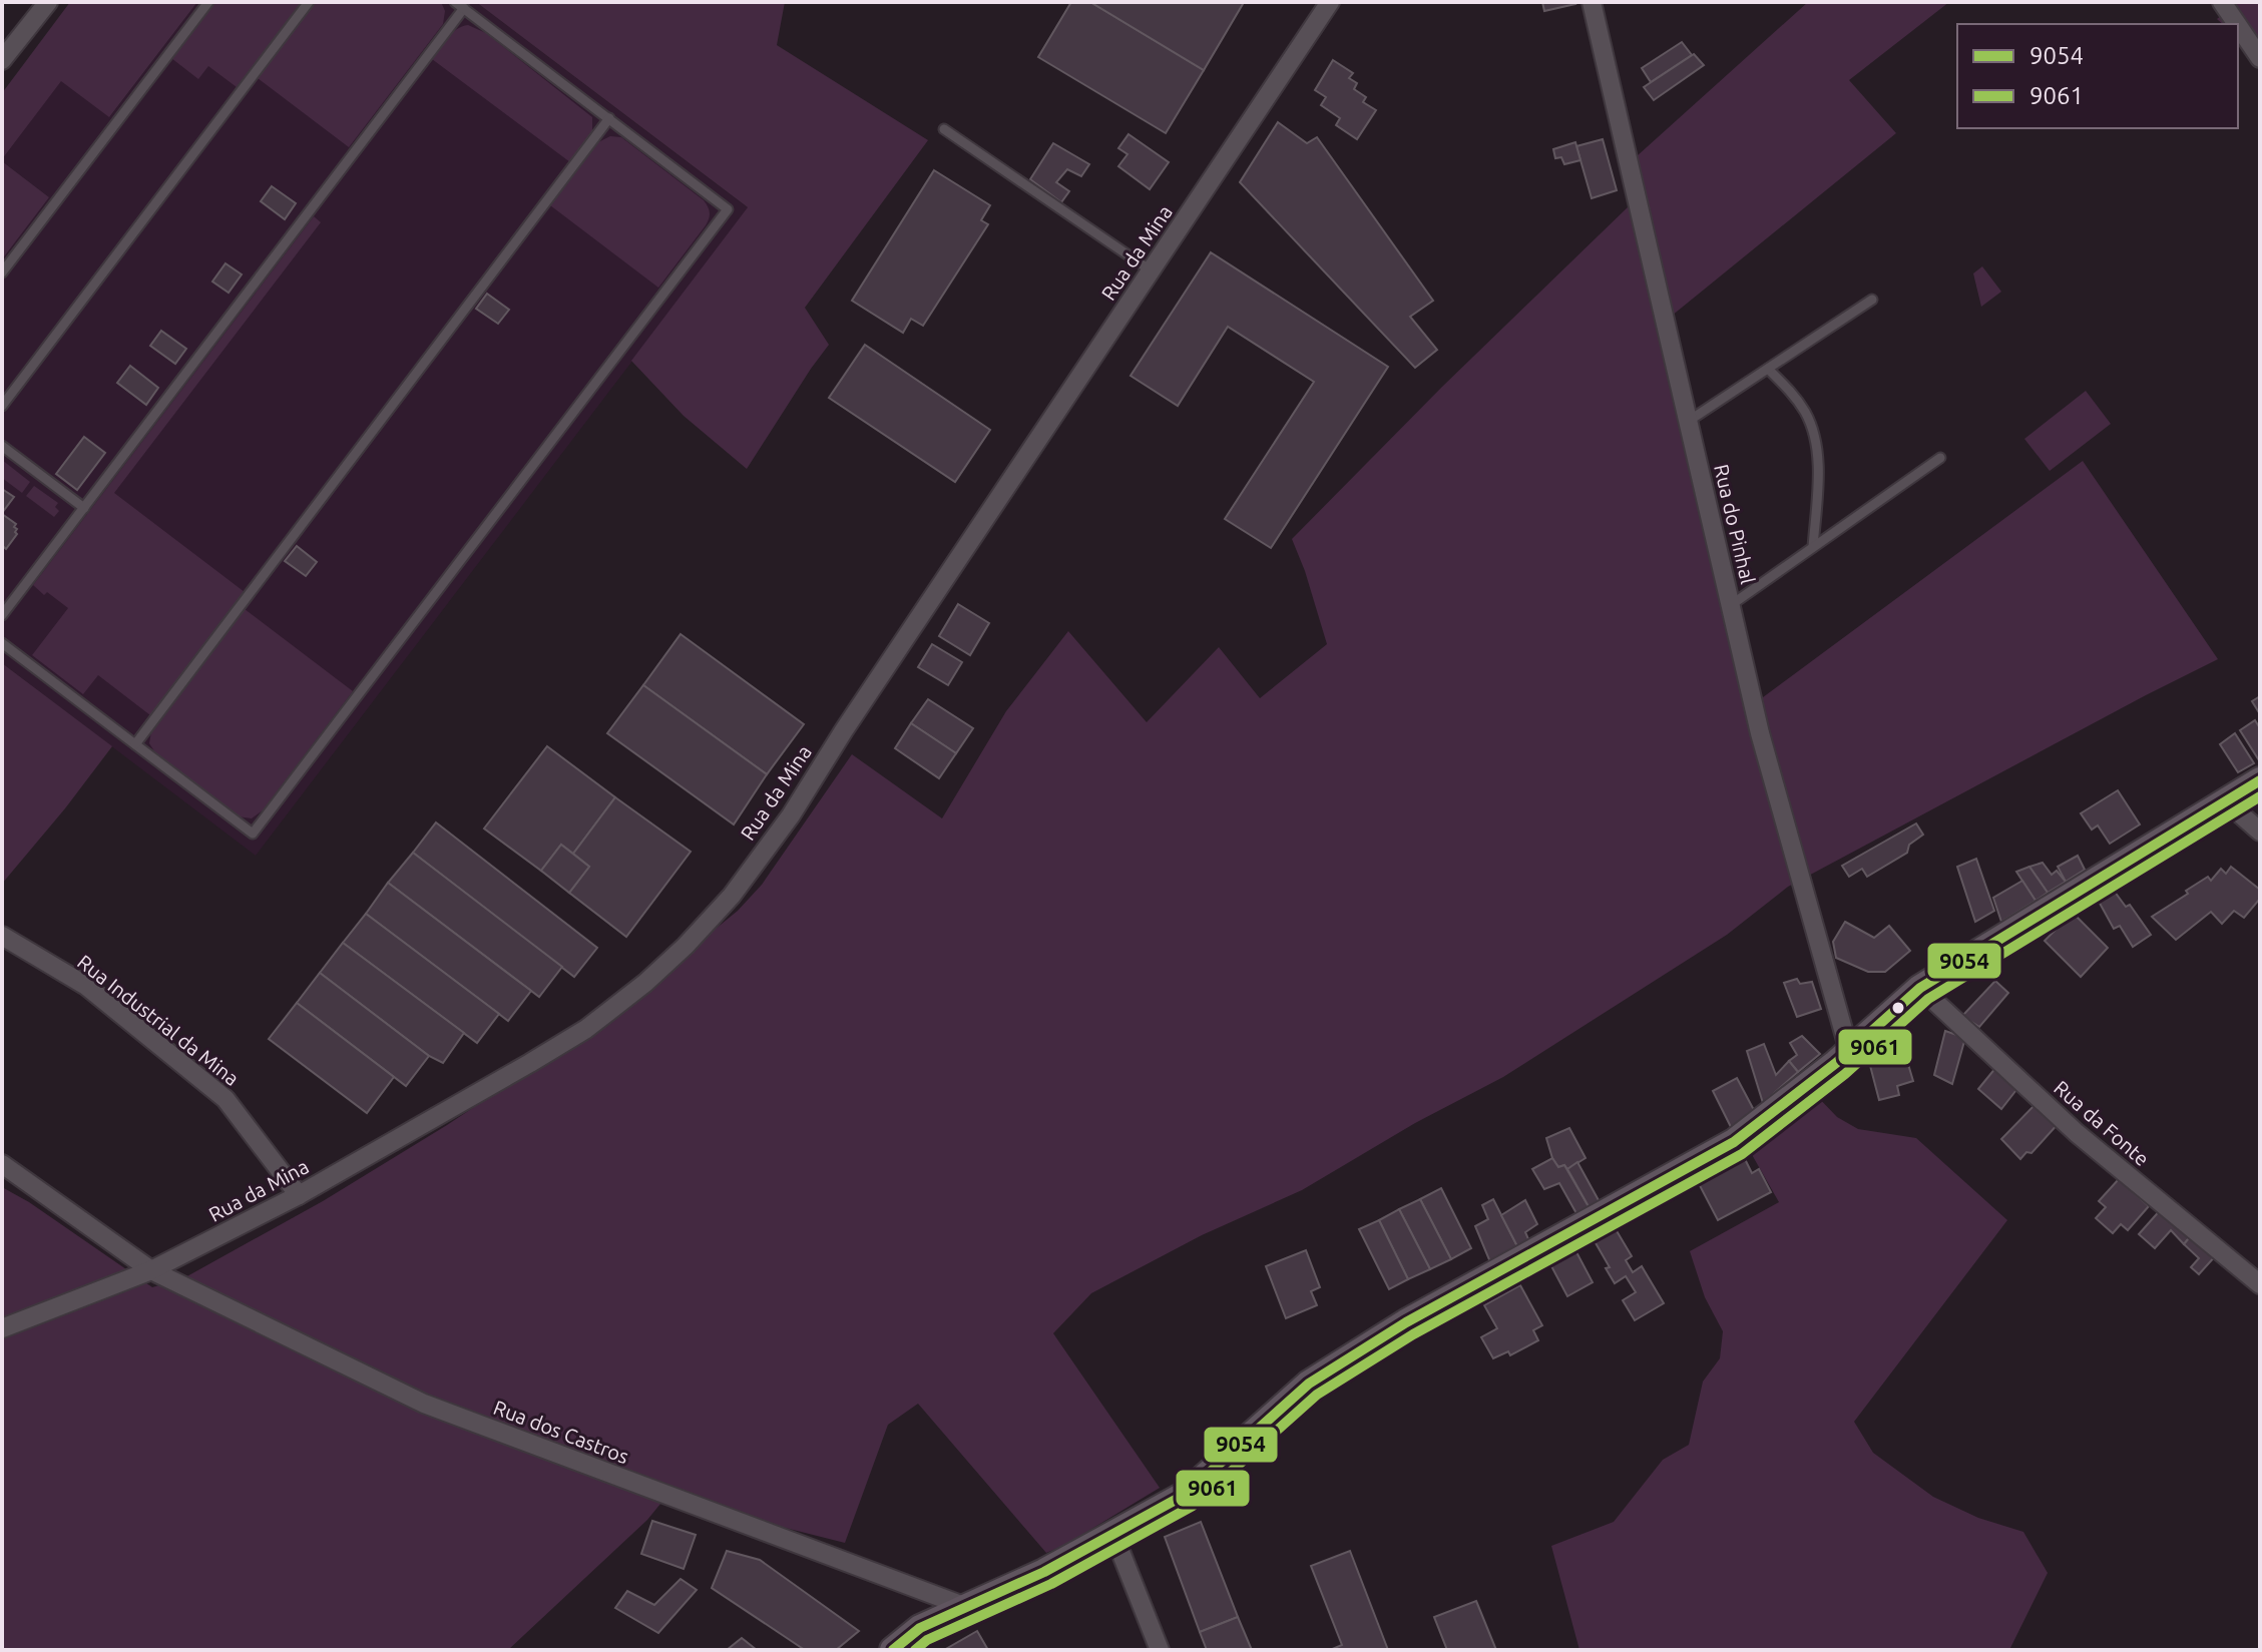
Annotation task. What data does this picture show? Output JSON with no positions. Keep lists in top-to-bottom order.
{
  "streets": {
    "street": [
      "Rua da Mina",
      "Rua do Pinhal",
      "Rua Industrial da Mina",
      "Rua da Fonte",
      "Rua dos Castros"
    ]
  },
  "crossings": [
    ["Rua da Mina", "Rua Industrial da Mina"],
    ["Rua da Mina", "Rua dos Castros"]
  ],
  "lines": ["transit line 9054", "transit line 9061"],
  "legend": ["9054", "9061"]
}
